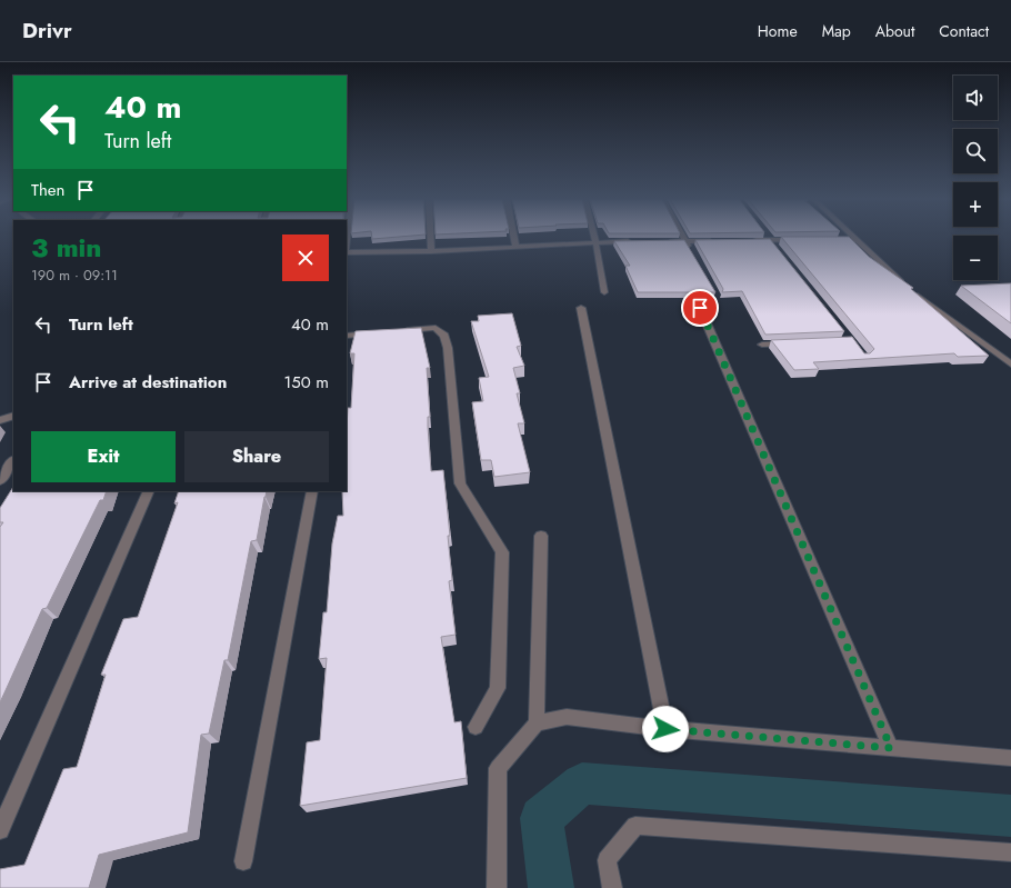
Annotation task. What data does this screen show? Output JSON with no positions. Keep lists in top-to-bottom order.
{
  "page": {
    "header": "Drivr",
    "nav": [
      "Home",
      "Map",
      "About",
      "Contact"
    ],
    "map_buttons": ["+", "−"],
    "turn": ["40 m", "Turn left"],
    "then": "Then",
    "heading": ["3 min", "190 m · 09:11"],
    "list": [
      {
        "name": "Turn left",
        "value": "40 m"
      },
      {
        "name": "Arrive at destination",
        "value": "150 m"
      }
    ],
    "buttons": ["Exit", "Share"]
  }
}
